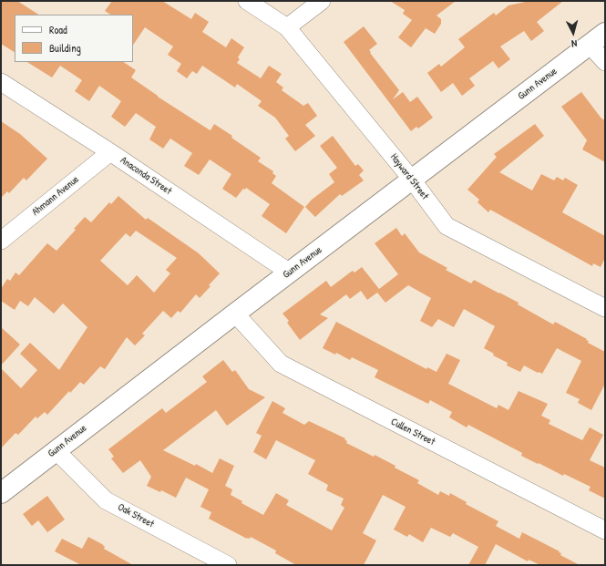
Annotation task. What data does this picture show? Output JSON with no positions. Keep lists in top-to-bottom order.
{
  "streets": {
    "street": [
      "Gunn Avenue",
      "Anaconda Street",
      "Hayward Street",
      "Ahmann Avenue",
      "Cullen Street",
      "Oak Street"
    ]
  },
  "crossings": [
    ["Gunn Avenue", "Anaconda Street"],
    ["Gunn Avenue", "Hayward Street"],
    ["Gunn Avenue", "Cullen Street"],
    ["Gunn Avenue", "Oak Street"],
    ["Anaconda Street", "Ahmann Avenue"]
  ],
  "legend": ["Road", "Building"],
  "north": "bottom"
}
